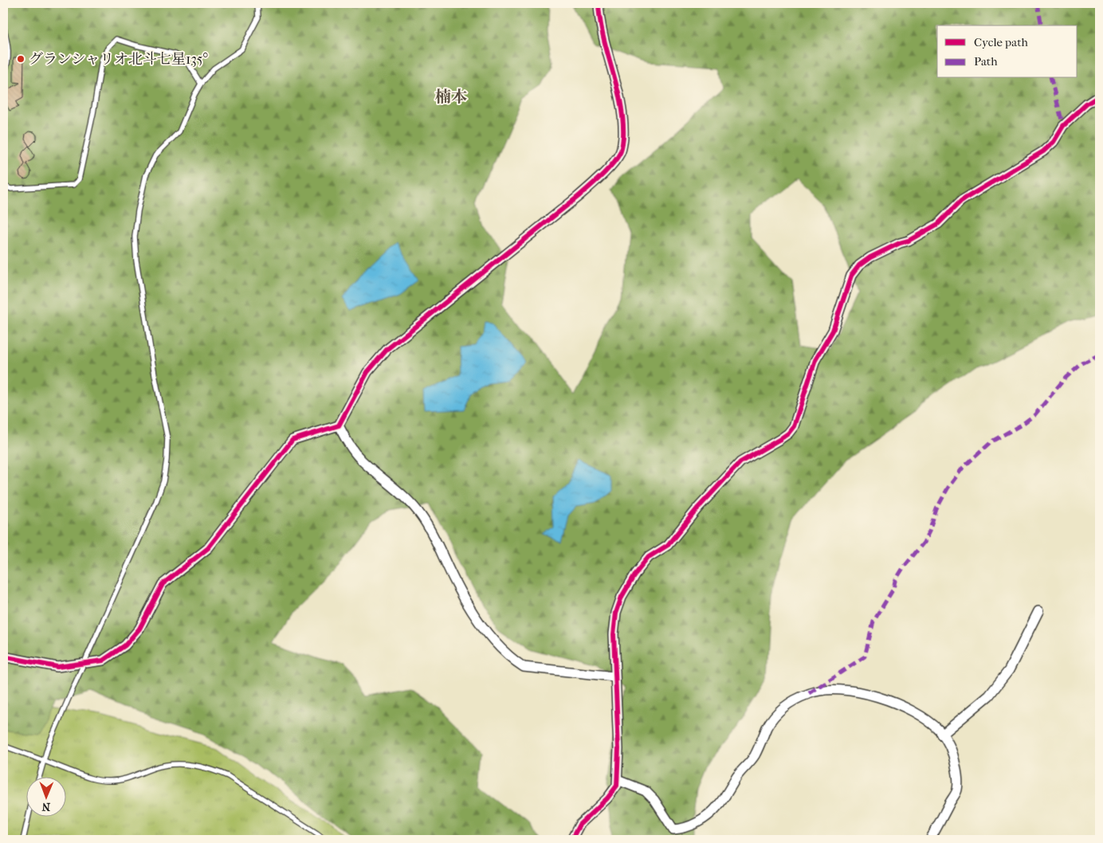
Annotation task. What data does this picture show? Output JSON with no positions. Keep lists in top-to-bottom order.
{
  "districts": ["楠本"],
  "places": ["グランシャリオ北斗七星135°"],
  "legend": ["Cycle path", "Path"],
  "north": "bottom"
}
